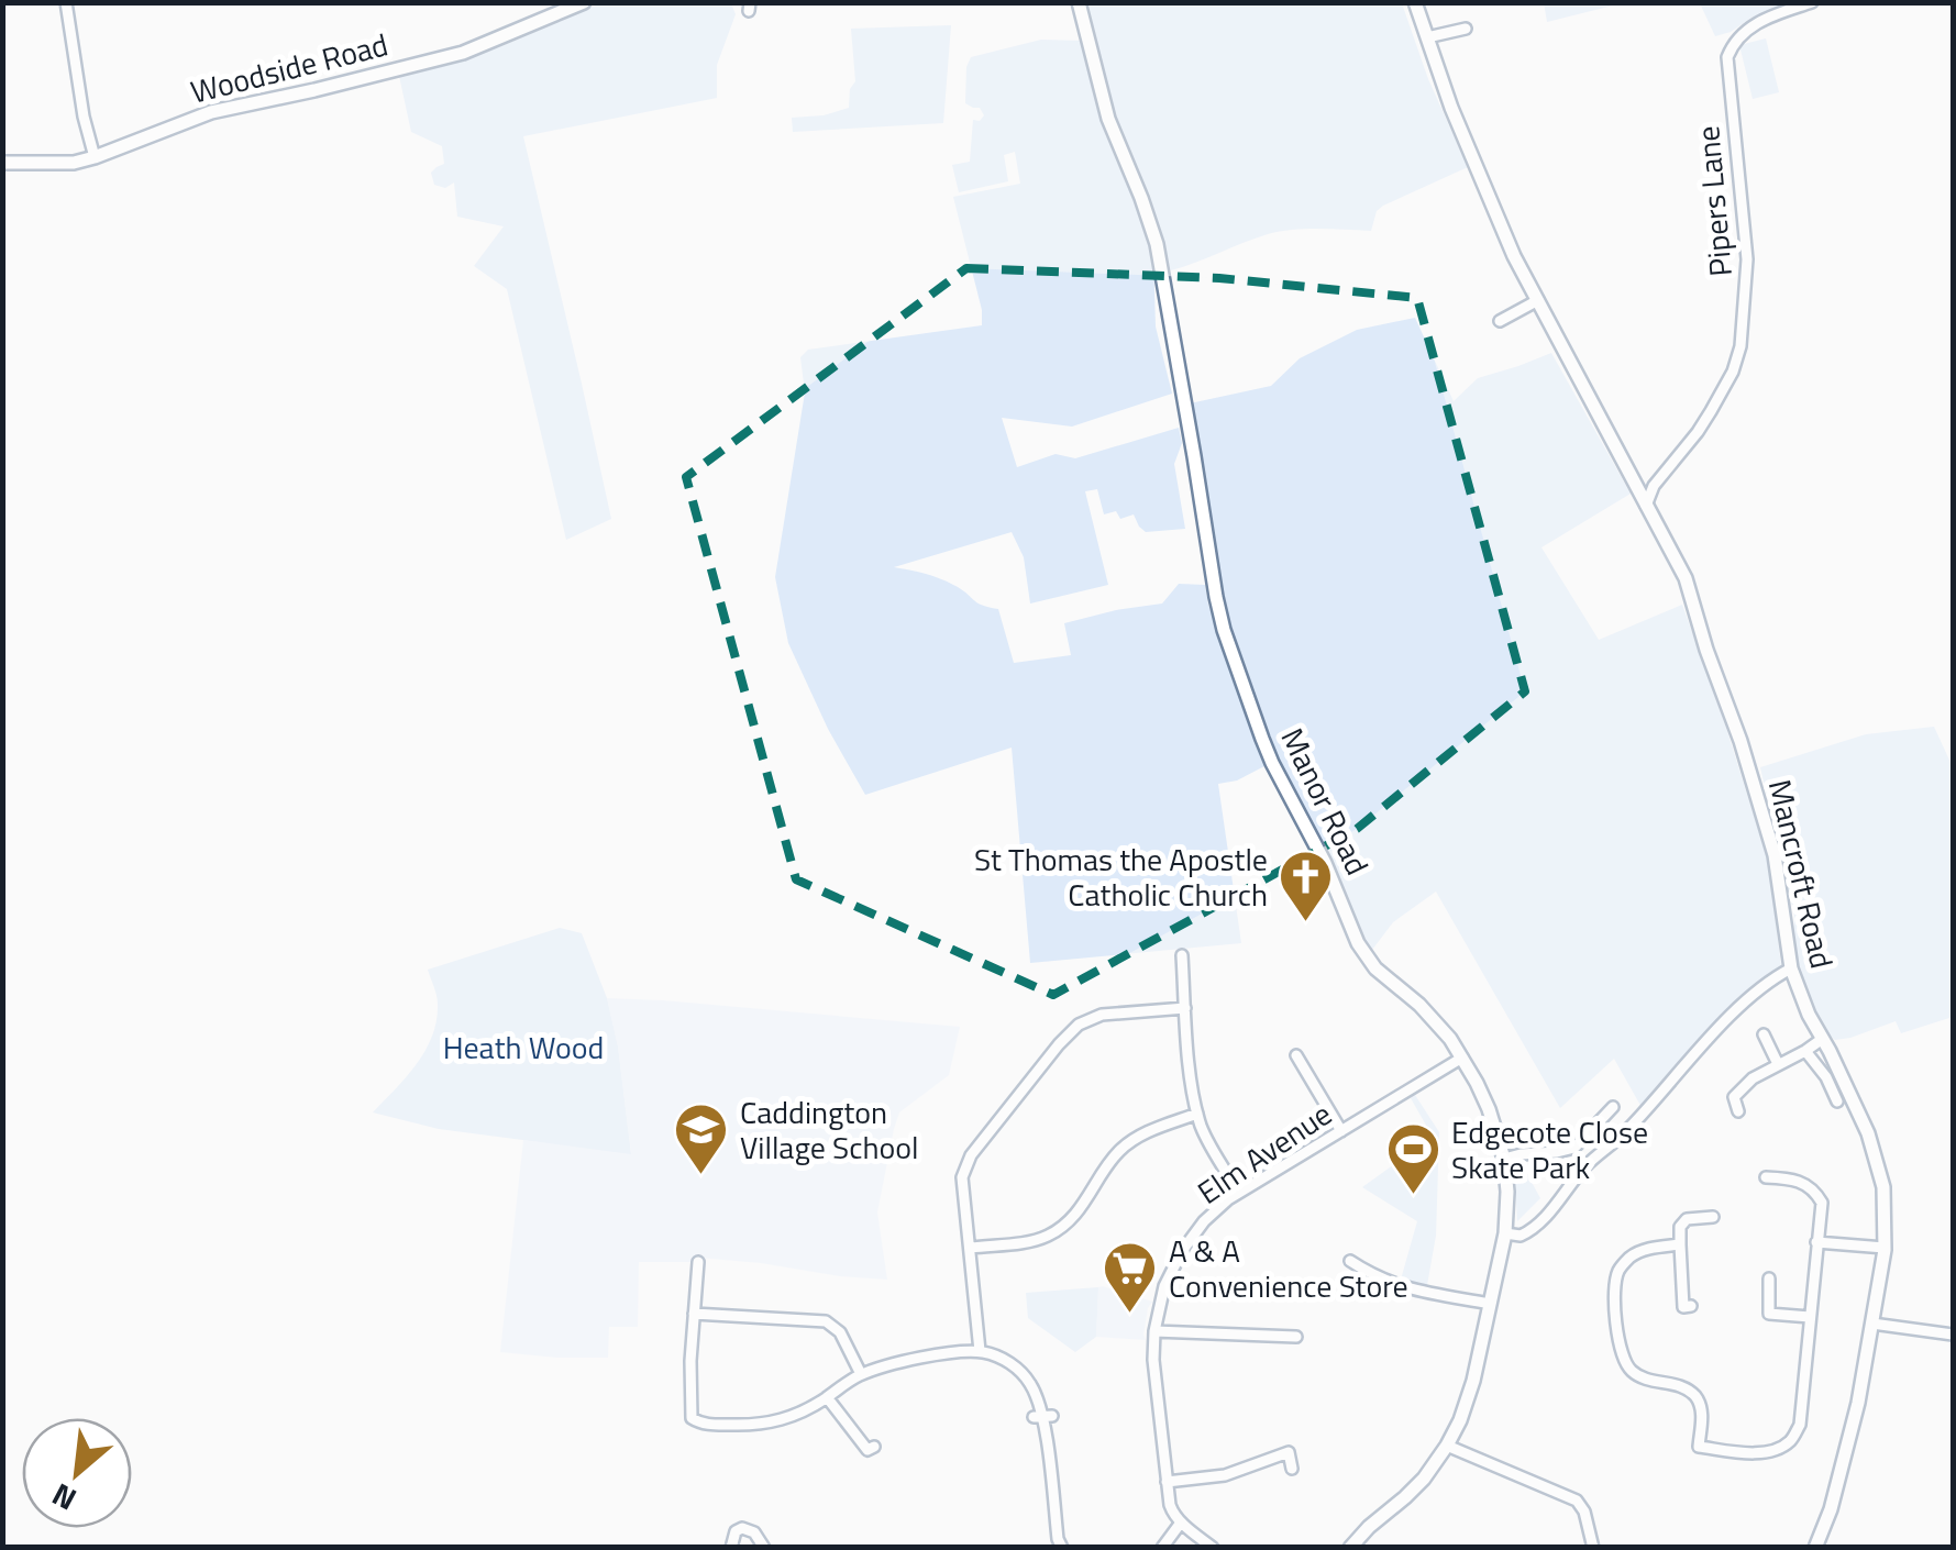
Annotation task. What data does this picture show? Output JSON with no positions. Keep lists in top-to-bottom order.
{
  "streets": {
    "street": [
      "Woodside Road",
      "Pipers Lane",
      "Manor Road",
      "Mancroft Road",
      "Elm Avenue"
    ]
  },
  "crossings": [
    ["Pipers Lane", "Mancroft Road"],
    ["Manor Road", "Elm Avenue"]
  ],
  "parks": ["Heath Wood"],
  "places": {
    "church": ["St Thomas the Apostle Catholic Church"],
    "school or university": ["Caddington Village School"],
    "sports": ["Edgecote Close Skate Park"],
    "supermarket": ["A & A Convenience Store"]
  },
  "north": "bottom left"
}
